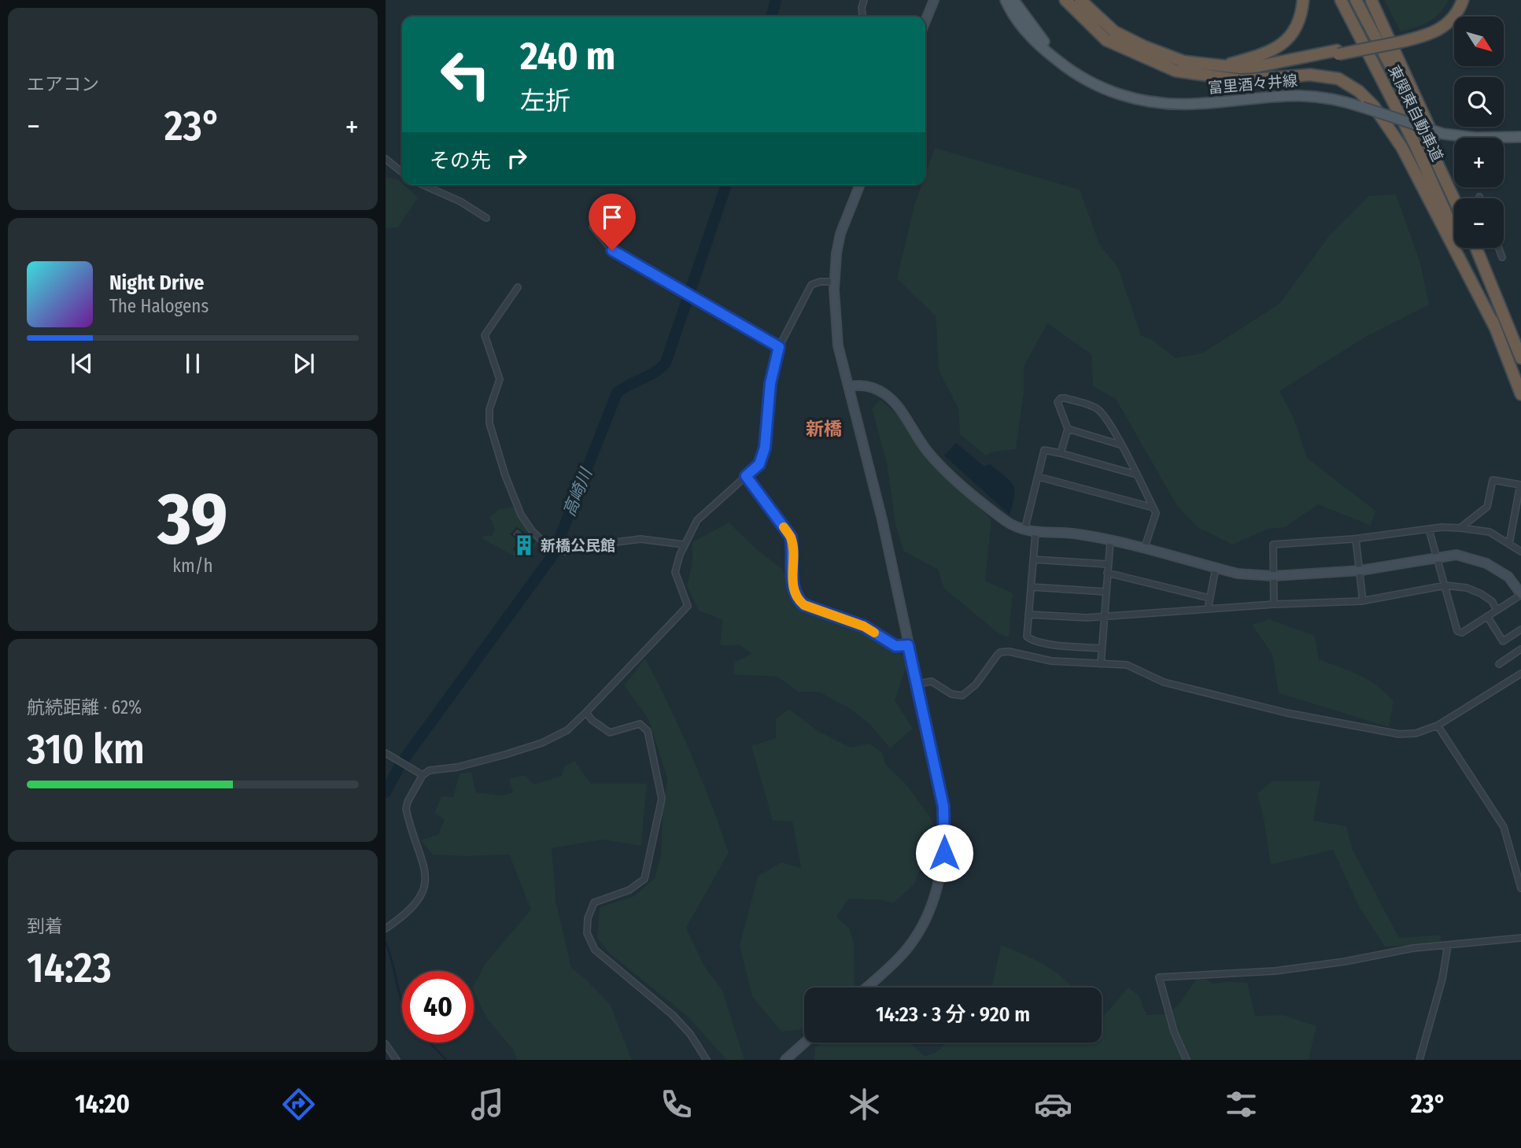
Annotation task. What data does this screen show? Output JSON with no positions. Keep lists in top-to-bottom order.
{
  "streets": {
    "highway": ["東関東自動車道"],
    "main road": ["富里酒々井線"]
  },
  "districts": ["新橋"],
  "water": ["高崎川"],
  "places": {
    "building": ["新橋公民館"]
  },
  "north": "bottom right",
  "page": {
    "tile": [
      "エアコン",
      ["39", "km/h"],
      ["航続距離 · 62%", "310 km"],
      ["到着", "14:23"]
    ],
    "map_buttons": ["+", "−"],
    "turn": ["240 m", "左折"],
    "heat": ["−", "23°", "+"],
    "then": "その先",
    "song": ["Night Drive", "The Halogens"],
    "limit": "40",
    "trip": "14:23 · 3 分 · 920 m",
    "tabs": ["14:20", "23°"]
  }
}
